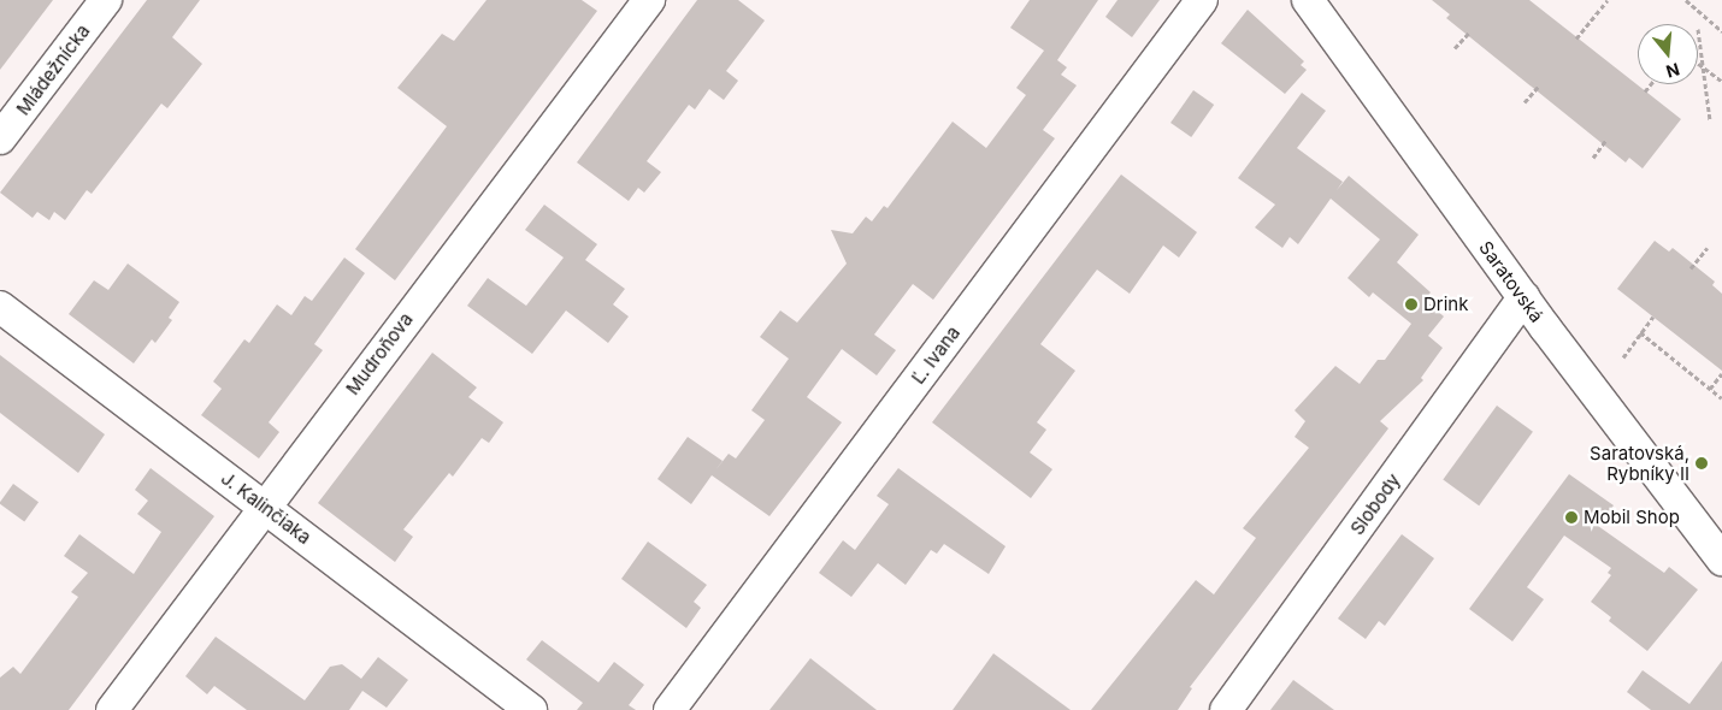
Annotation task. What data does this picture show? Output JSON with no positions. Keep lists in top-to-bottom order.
{
  "streets": {
    "street": [
      "Mládežnícka",
      "Saratovská",
      "Mudroňova",
      "Ľ. Ivana",
      "Slobody",
      "J. Kalinčiaka"
    ]
  },
  "crossings": [
    ["Saratovská", "Slobody"],
    ["Mudroňova", "J. Kalinčiaka"]
  ],
  "places": ["Drink", "Saratovská, Rybníky II", "Mobil Shop"],
  "north": "bottom"
}
